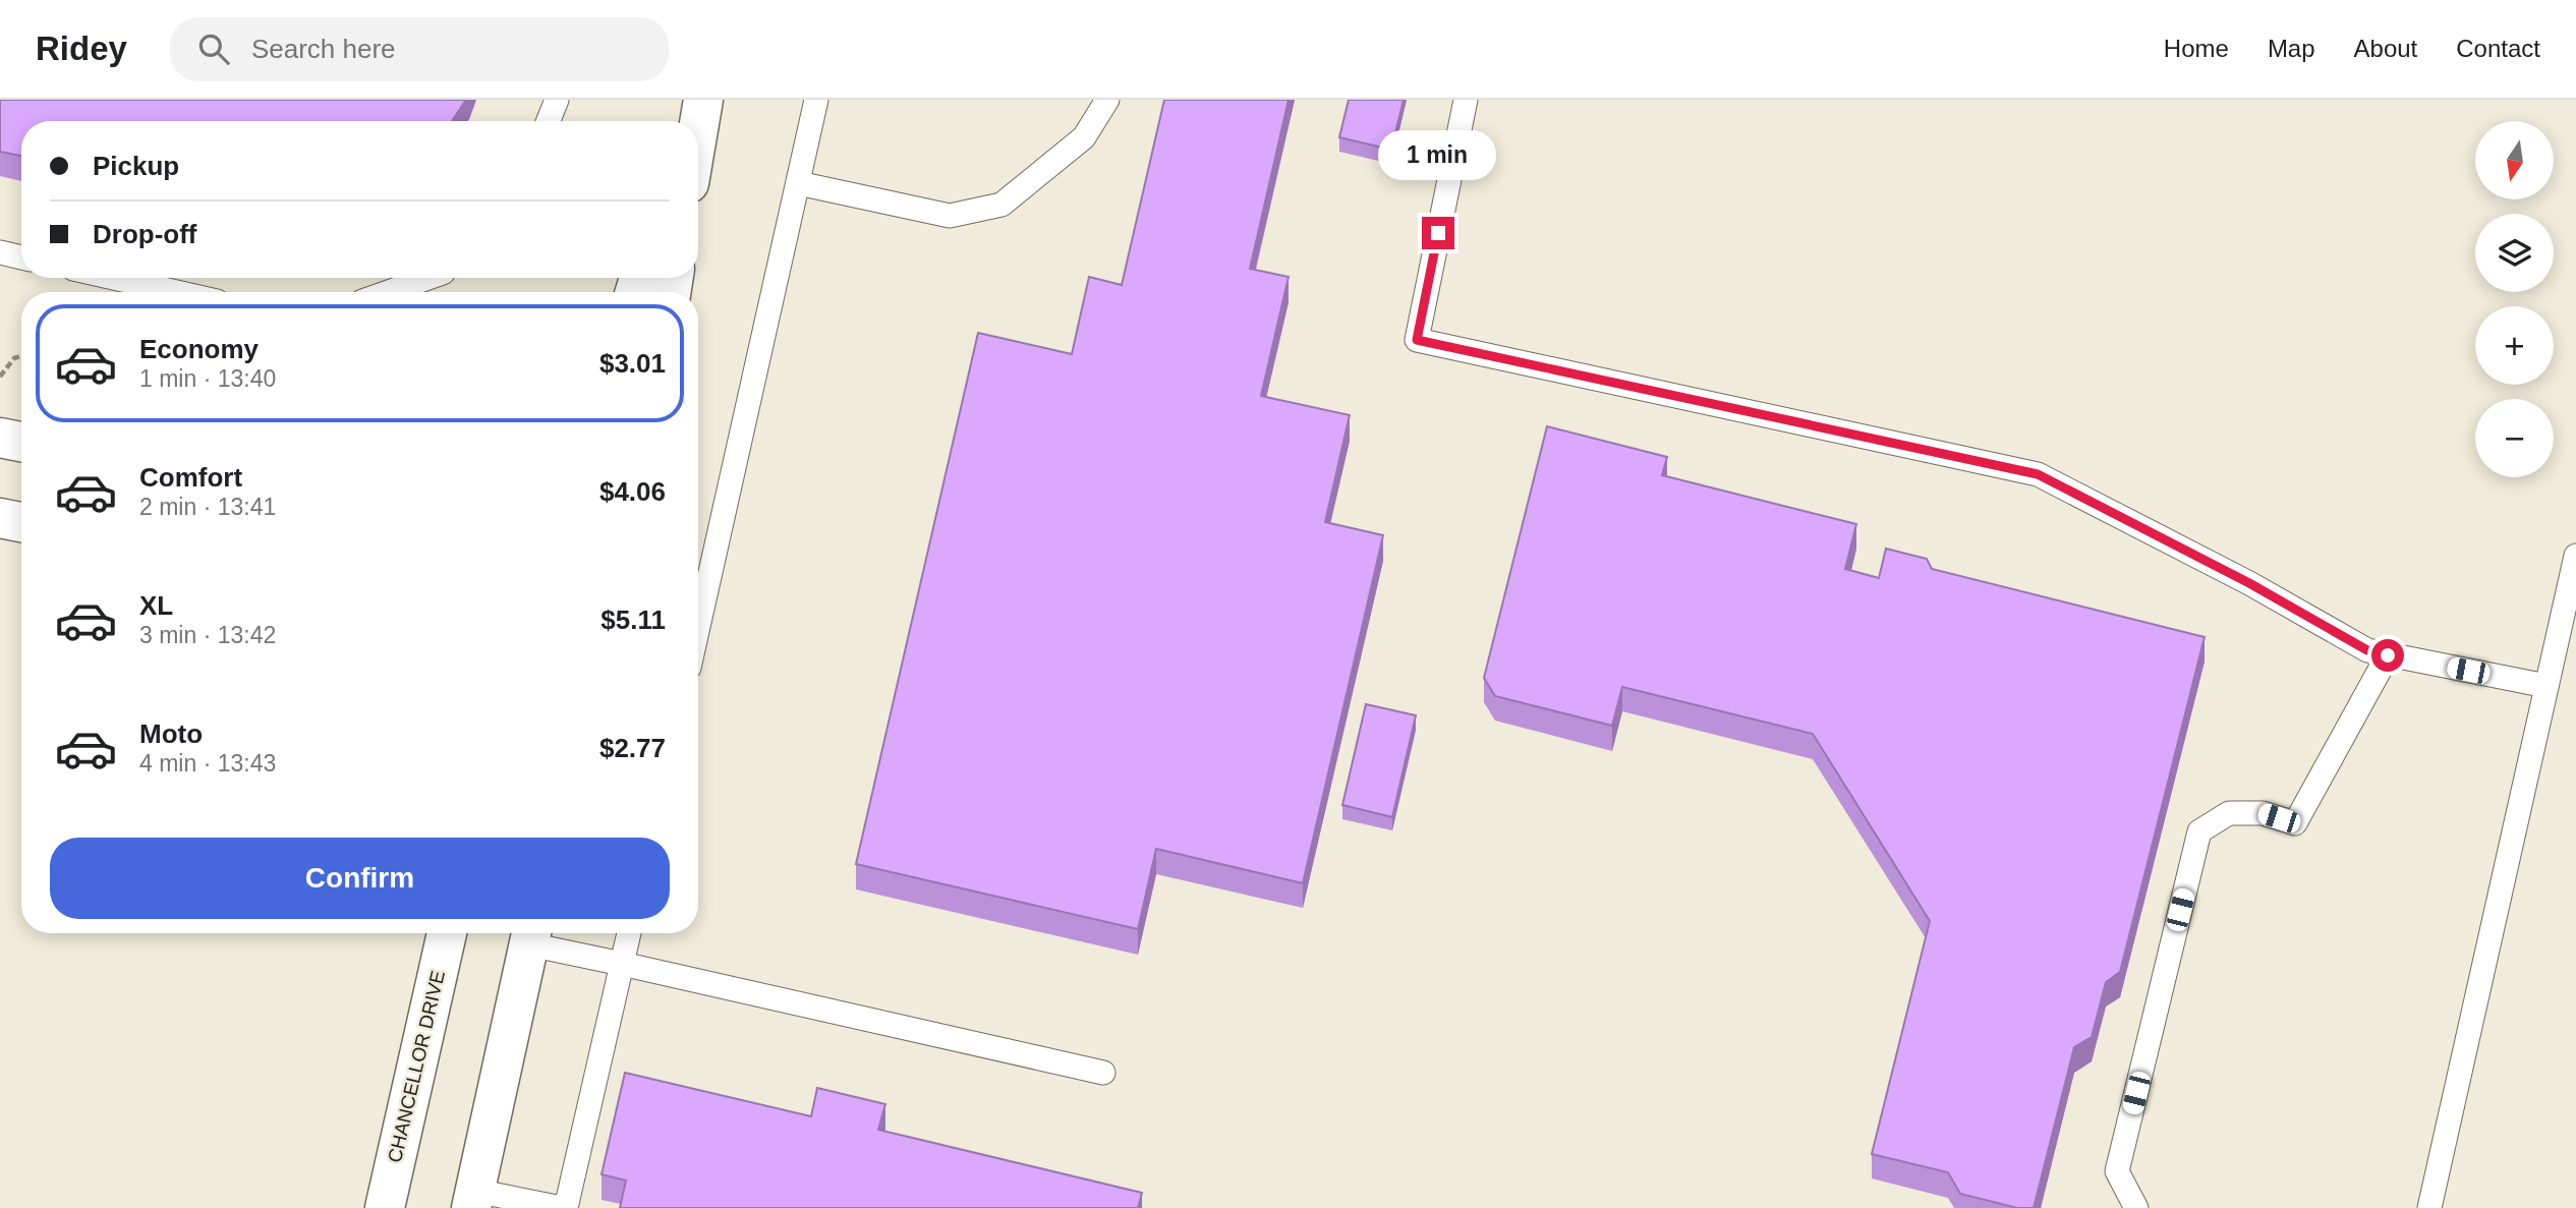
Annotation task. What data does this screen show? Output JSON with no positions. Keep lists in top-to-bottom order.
{
  "streets": {
    "street": ["CHANCELLOR DRIVE"]
  },
  "north": "bottom",
  "page": {
    "header": "Ridey",
    "search": "Search here",
    "nav": [
      "Home",
      "Map",
      "About",
      "Contact"
    ],
    "map_buttons": ["+", "−"],
    "banner": ["Pickup", "Drop-off"],
    "bubble": "1 min",
    "list": [
      {
        "name": "Economy",
        "note": "1 min · 13:40",
        "value": "$3.01"
      },
      {
        "name": "Comfort",
        "note": "2 min · 13:41",
        "value": "$4.06"
      },
      {
        "name": "XL",
        "note": "3 min · 13:42",
        "value": "$5.11"
      },
      {
        "name": "Moto",
        "note": "4 min · 13:43",
        "value": "$2.77"
      }
    ],
    "buttons": "Confirm"
  }
}
